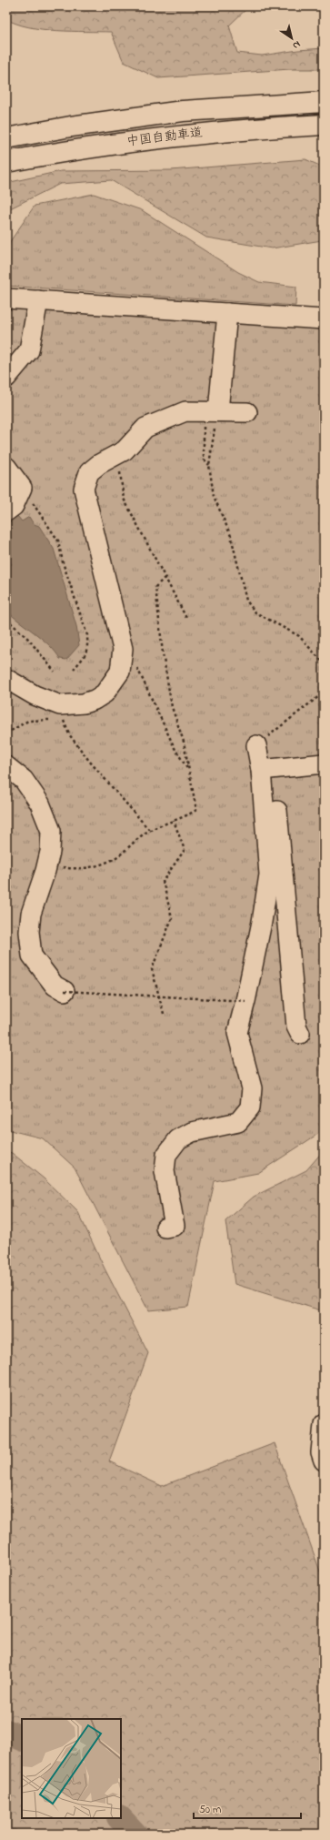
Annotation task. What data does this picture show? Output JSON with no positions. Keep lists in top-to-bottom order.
{
  "streets": {
    "highway": ["中国自動車道"]
  },
  "scale_bar": "50 m",
  "north": "bottom right"
}
